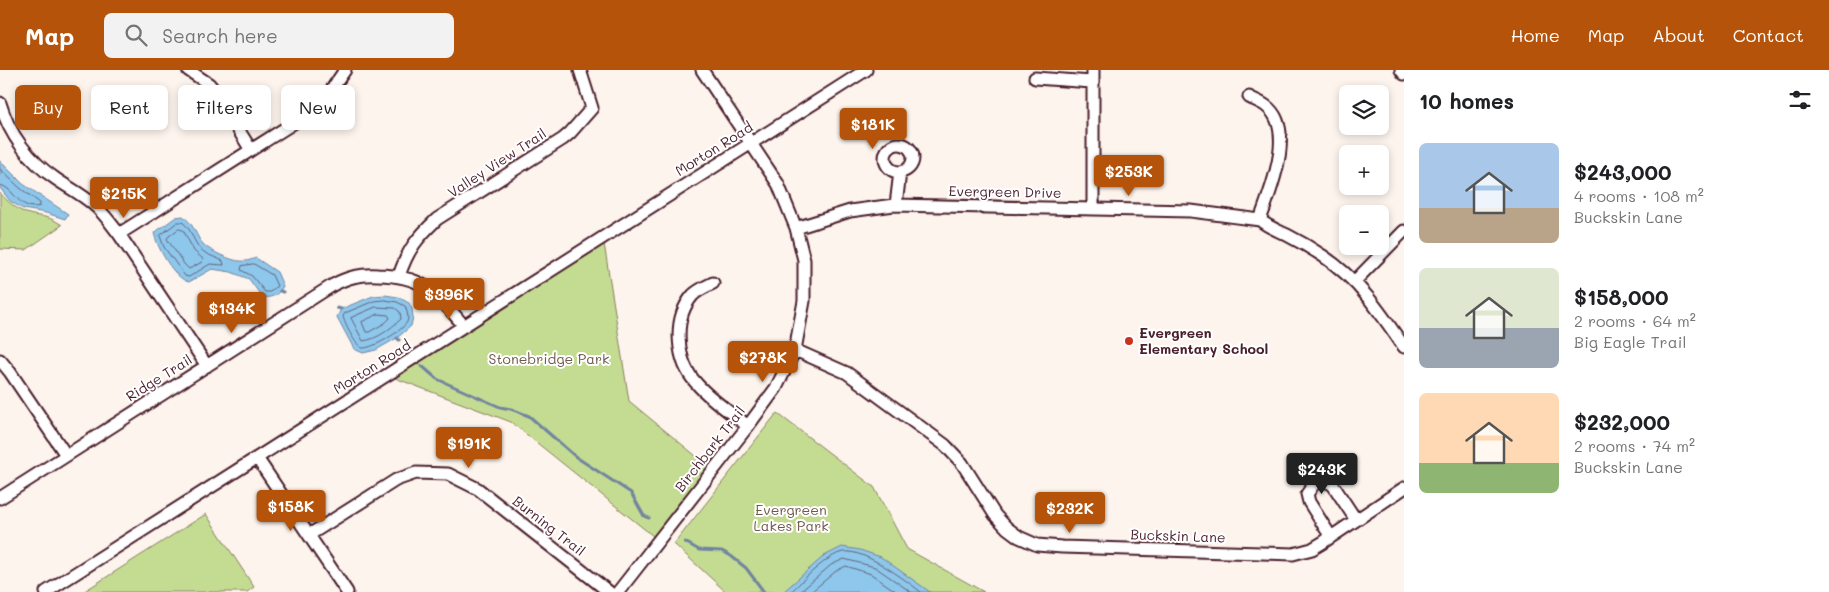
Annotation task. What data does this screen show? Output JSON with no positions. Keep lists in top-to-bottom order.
{
  "streets": {
    "street": [
      "Morton Road",
      "Valley View Trail",
      "Evergreen Drive",
      "Ridge Trail",
      "Birchbark Trail",
      "Burning Trail",
      "Buckskin Lane"
    ]
  },
  "crossings": [
    ["Morton Road", "Ridge Trail"],
    ["Morton Road", "Birchbark Trail"],
    ["Valley View Trail", "Ridge Trail"],
    ["Evergreen Drive", "Birchbark Trail"],
    ["Birchbark Trail", "Buckskin Lane"]
  ],
  "parks": ["Stonebridge Park", "Evergreen Lakes Park"],
  "places": ["Evergreen Elementary School"],
  "page": {
    "header": "Map",
    "search": "Search here",
    "nav": [
      "Home",
      "Map",
      "About",
      "Contact"
    ],
    "heading": "10 homes",
    "map_buttons": ["+", "−"],
    "chip": [
      "Buy",
      "Rent",
      "Filters",
      "New"
    ],
    "price": [
      "$181K",
      "$253K",
      "$215K",
      "$396K",
      "$134K",
      "$278K",
      "$191K",
      "$243K",
      "$158K",
      "$232K"
    ],
    "list": [
      {
        "name": "$243,000",
        "note": "4 rooms · 108 m² · Buckskin Lane"
      },
      {
        "name": "$158,000",
        "note": "2 rooms · 64 m² · Big Eagle Trail"
      },
      {
        "name": "$232,000",
        "note": "2 rooms · 74 m² · Buckskin Lane"
      }
    ]
  }
}
